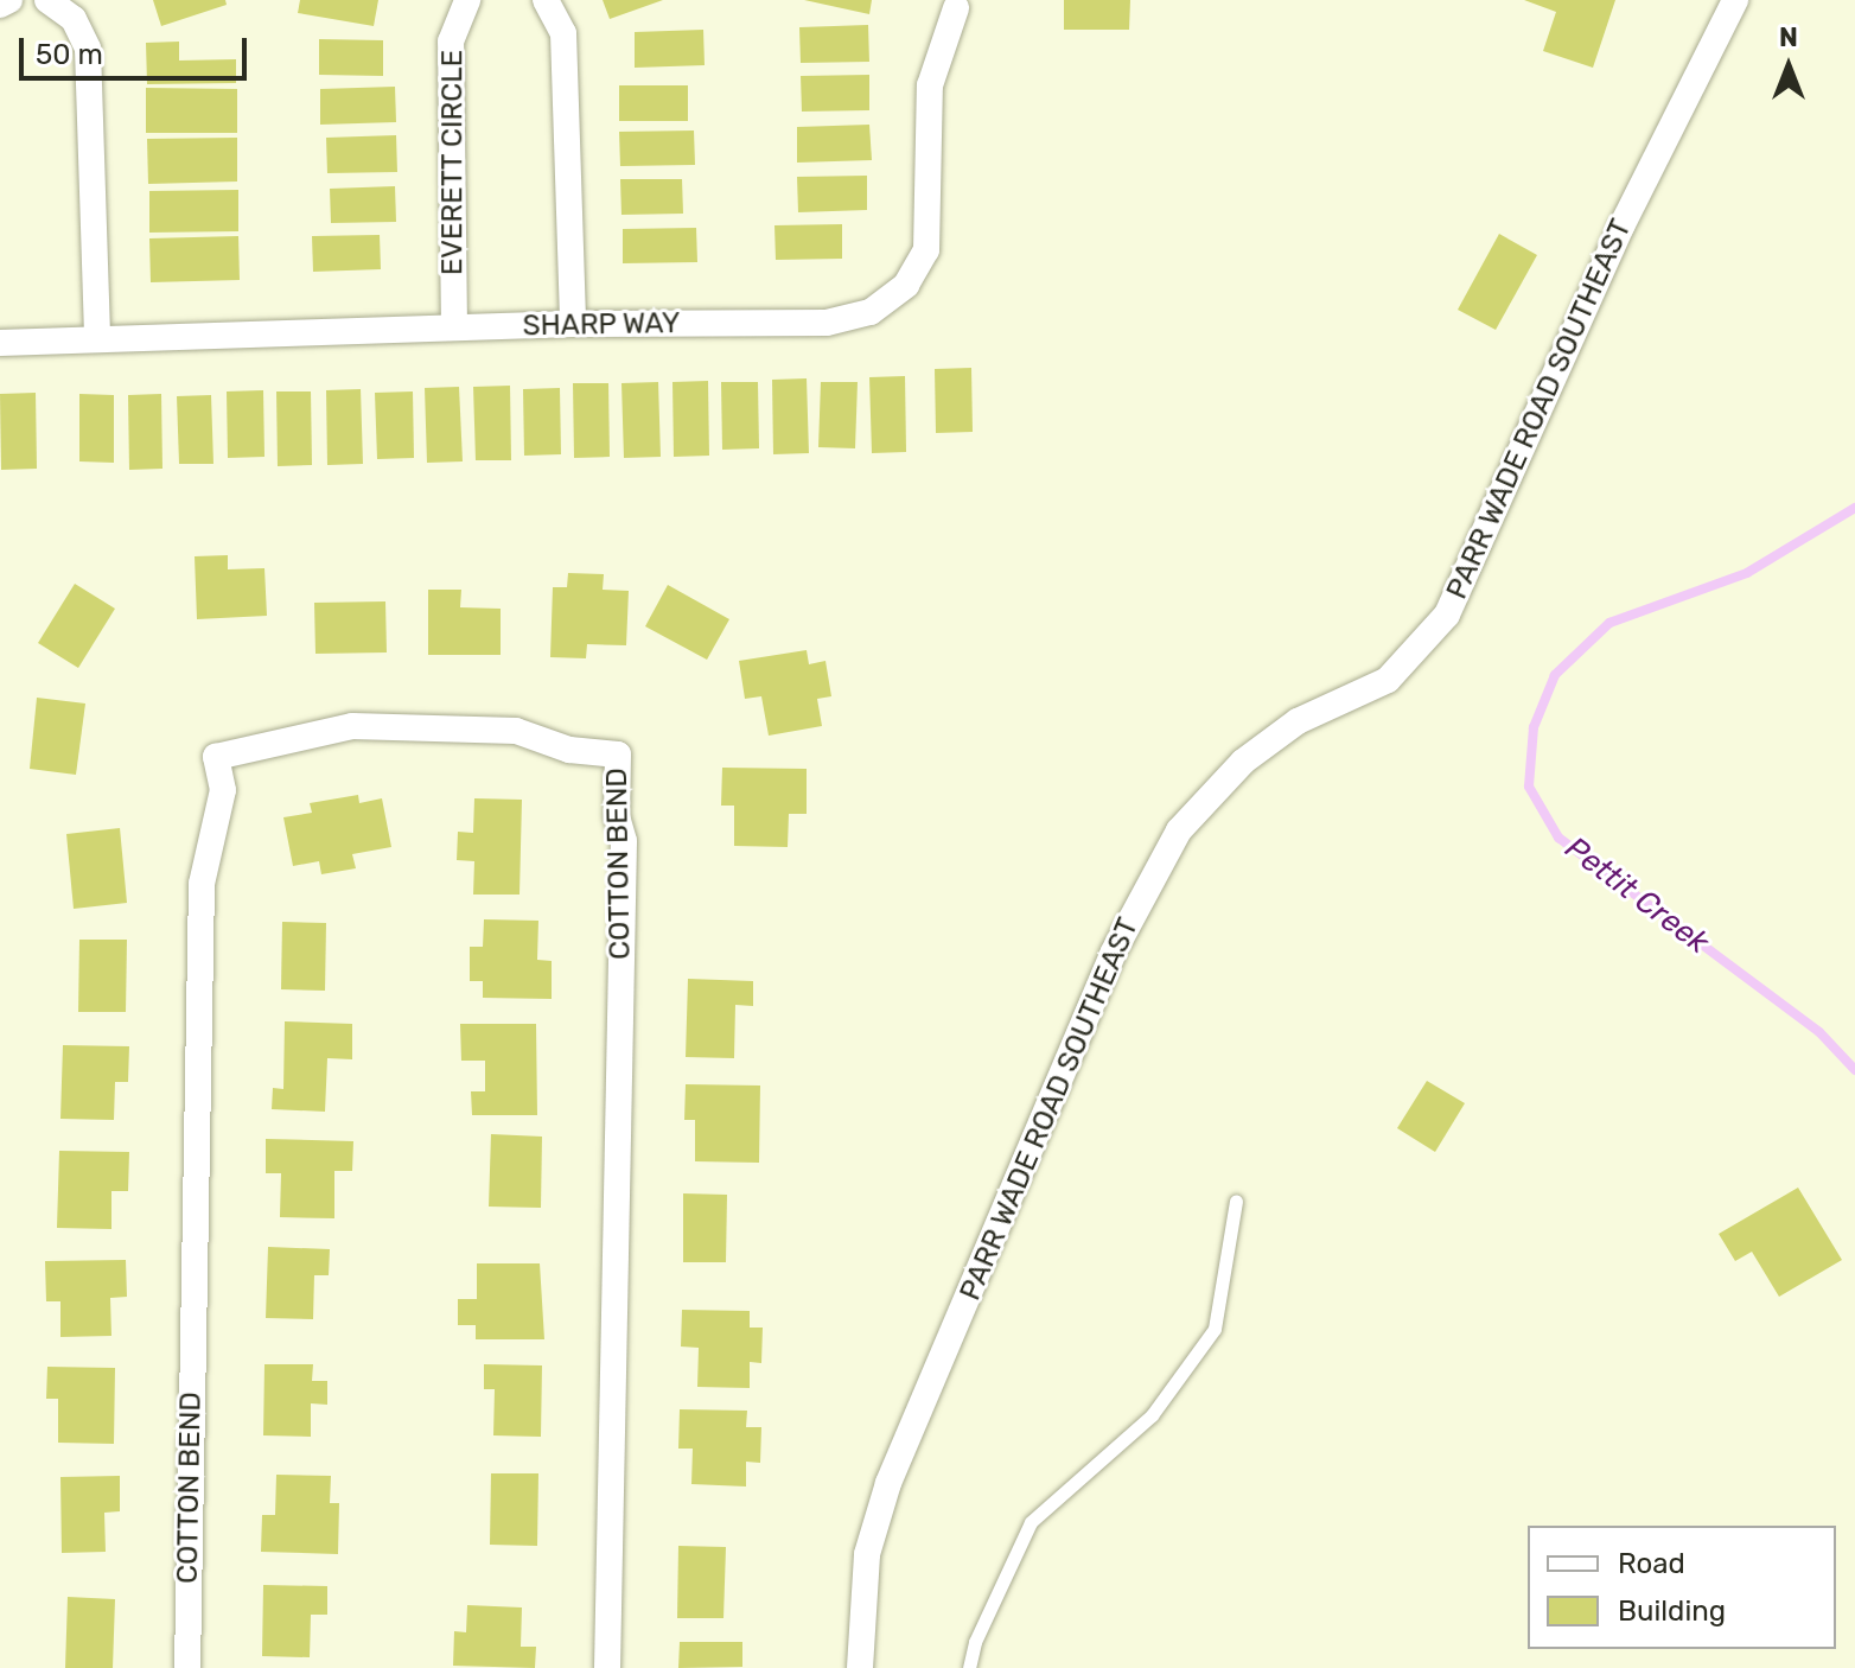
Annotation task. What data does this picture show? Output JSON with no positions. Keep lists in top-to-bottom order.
{
  "streets": {
    "street": [
      "EVERETT CIRCLE",
      "SHARP WAY",
      "PARR WADE ROAD SOUTHEAST",
      "COTTON BEND"
    ]
  },
  "crossings": [
    ["EVERETT CIRCLE", "SHARP WAY"]
  ],
  "water": ["Pettit Creek"],
  "legend": ["Road", "Building"],
  "scale_bar": "50 m",
  "north": "top"
}
